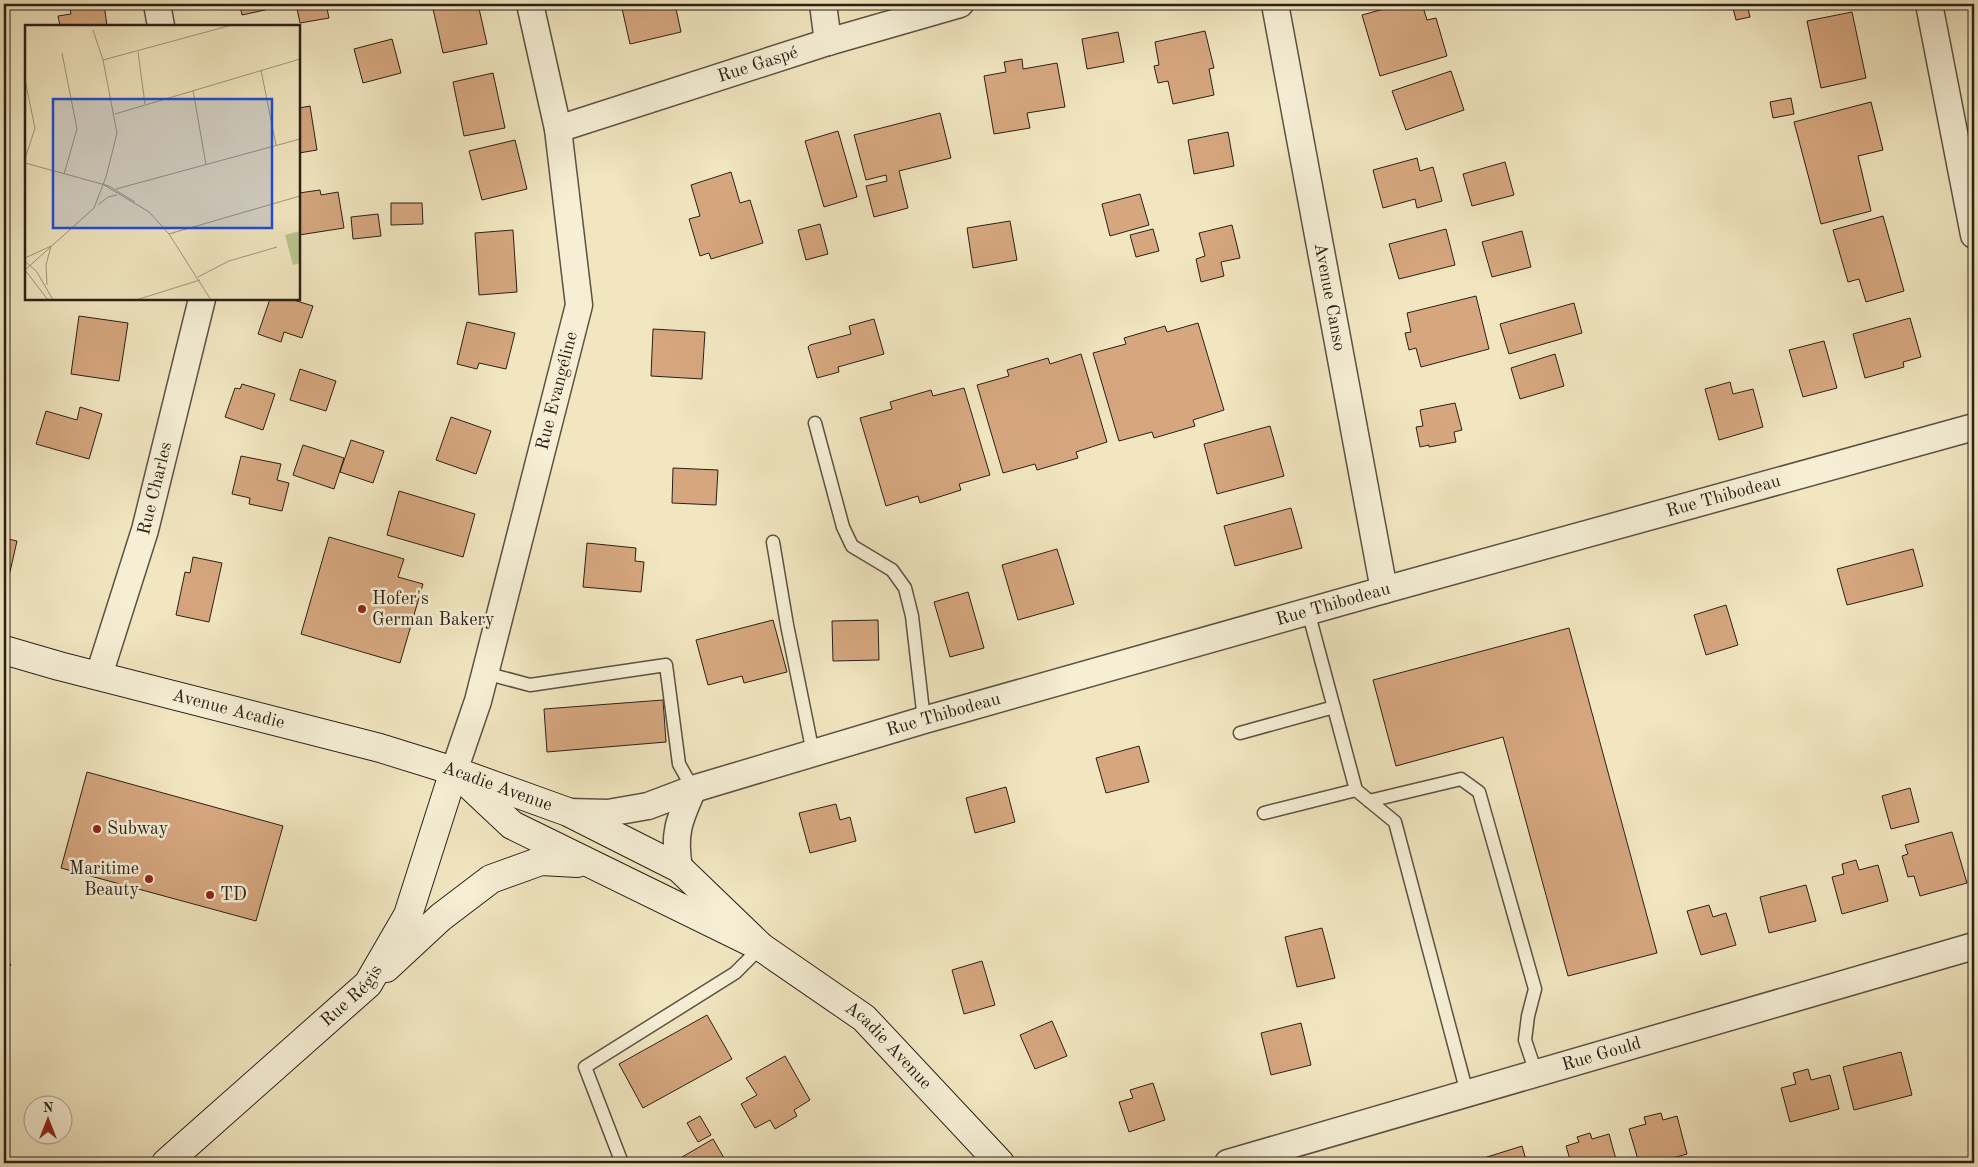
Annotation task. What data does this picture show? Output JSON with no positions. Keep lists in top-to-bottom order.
{
  "streets": {
    "street": [
      "Rue Gaspé",
      "Avenue Canso",
      "Rue Evangéline",
      "Rue Charles",
      "Rue Thibodeau",
      "Avenue Acadie",
      "Acadie Avenue",
      "Rue Régis",
      "Rue Gould"
    ]
  },
  "crossings": [
    ["Rue Gaspé", "Rue Evangéline"],
    ["Avenue Canso", "Rue Thibodeau"],
    ["Rue Evangéline", "Avenue Acadie"],
    ["Rue Evangéline", "Acadie Avenue"],
    ["Rue Evangéline", "Rue Régis"],
    ["Rue Charles", "Avenue Acadie"],
    ["Rue Thibodeau", "Acadie Avenue"],
    ["Avenue Acadie", "Acadie Avenue"],
    ["Avenue Acadie", "Rue Régis"],
    ["Acadie Avenue", "Rue Régis"]
  ],
  "places": [
    "Hofer's German Bakery",
    "Subway",
    "Maritime Beauty",
    "TD"
  ],
  "north": "top"
}
